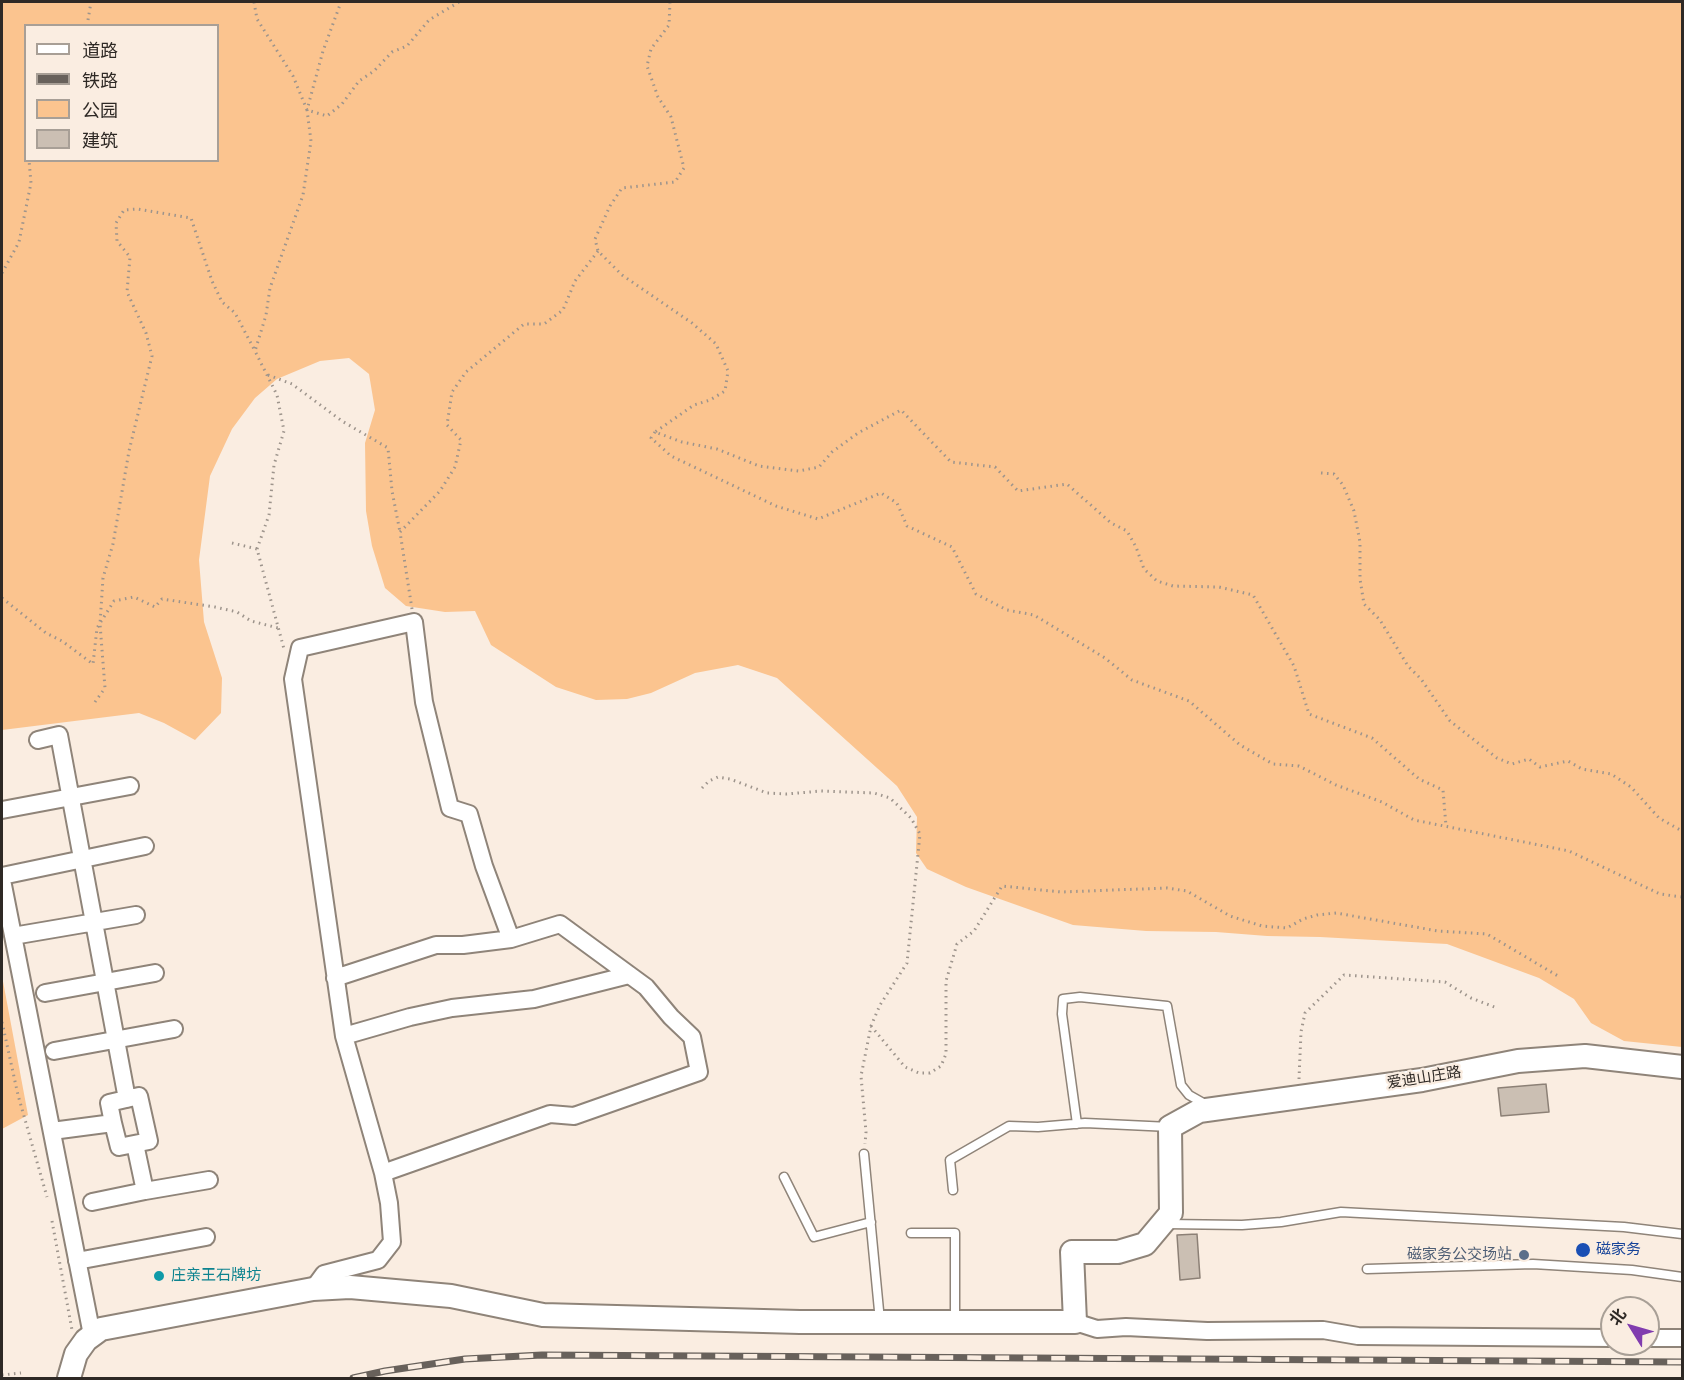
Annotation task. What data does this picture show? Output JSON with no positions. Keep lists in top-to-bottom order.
{
  "streets": {
    "street": ["爱迪山庄路"]
  },
  "places": ["磁家务", "磁家务公交场站", "庄亲王石牌坊"],
  "legend": [
    "道路",
    "铁路",
    "公园",
    "建筑"
  ],
  "north": "top left"
}
